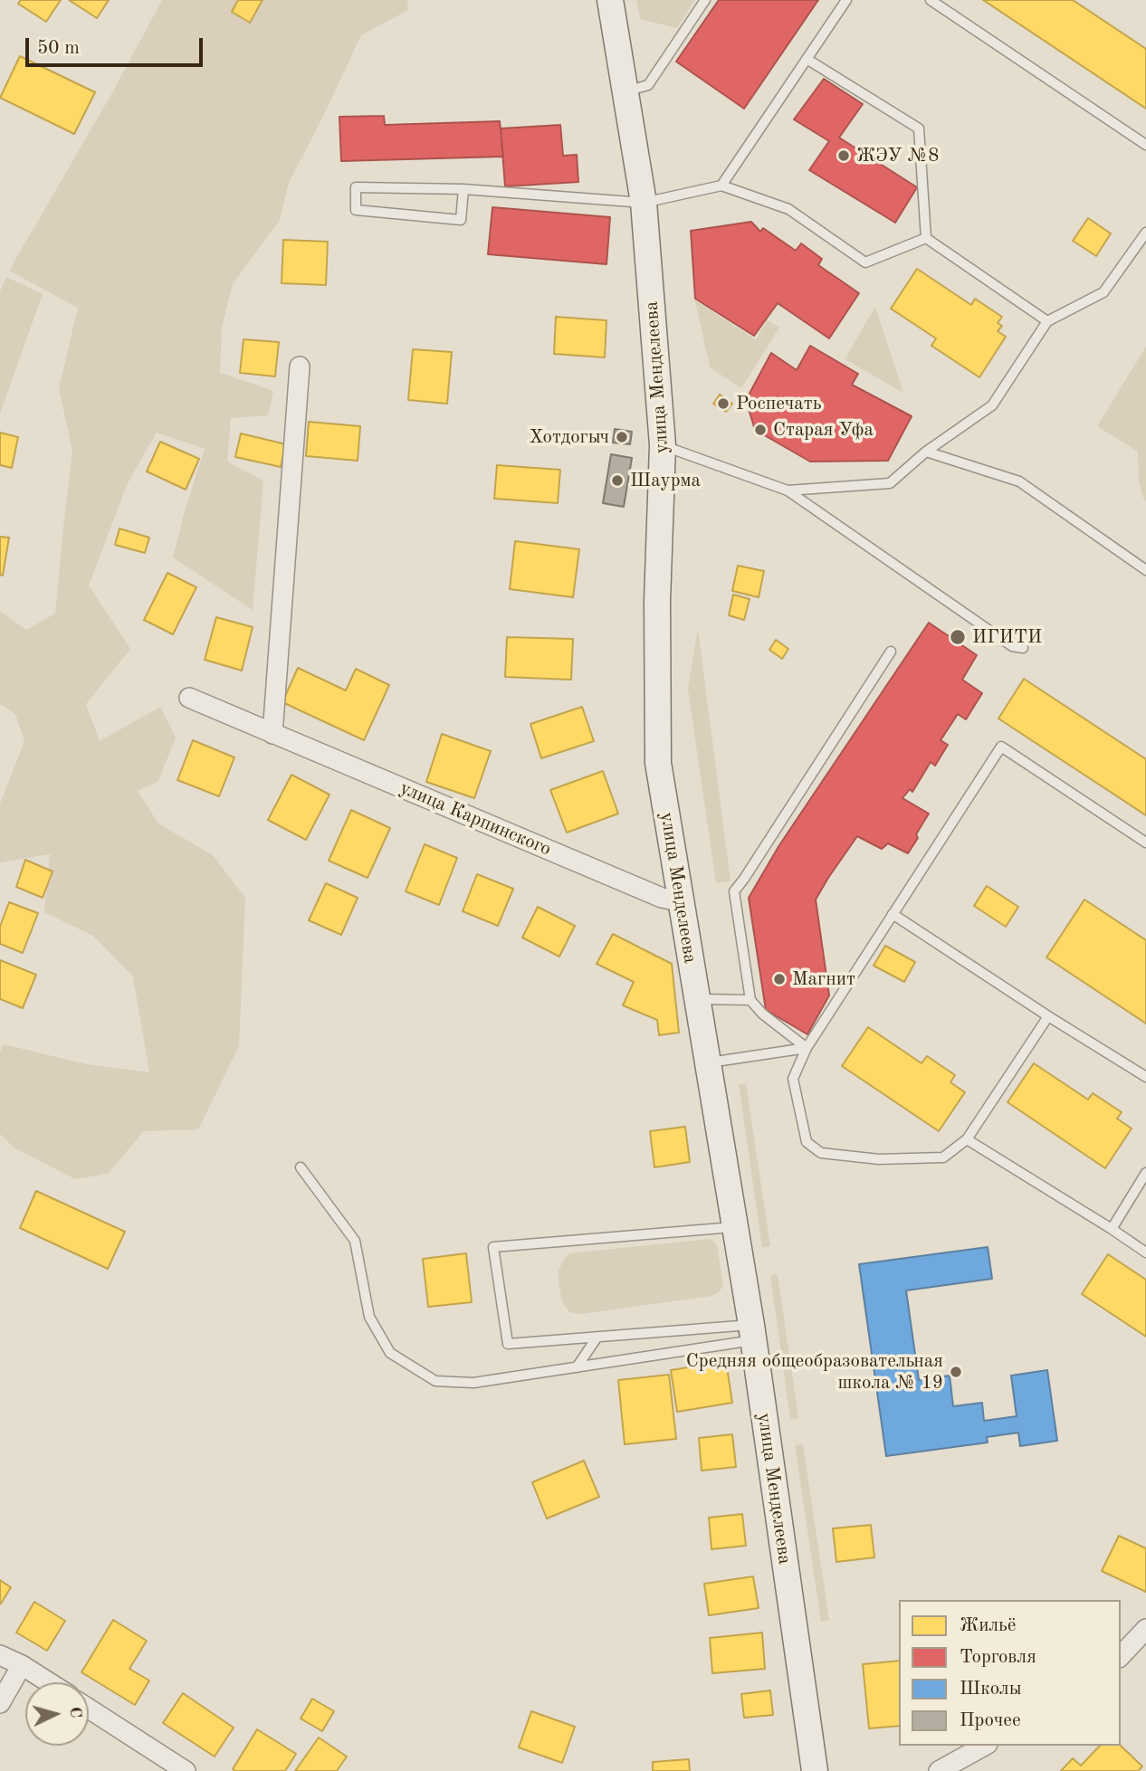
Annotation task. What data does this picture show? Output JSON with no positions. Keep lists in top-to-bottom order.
{
  "streets": {
    "main road": ["улица Менделеева"],
    "street": ["улица Карпинского"]
  },
  "crossings": [
    ["улица Менделеева", "улица Карпинского"]
  ],
  "places": [
    "ЖЭУ №8",
    "Роспечать",
    "Старая Уфа",
    "Хотдогыч",
    "Шаурма",
    "ИГИТИ",
    "Магнит",
    "Средняя общеобразовательная школа № 19"
  ],
  "legend": [
    "Жильё",
    "Торговля",
    "Школы",
    "Прочее"
  ],
  "scale_bar": "50 m",
  "north": "right"
}
